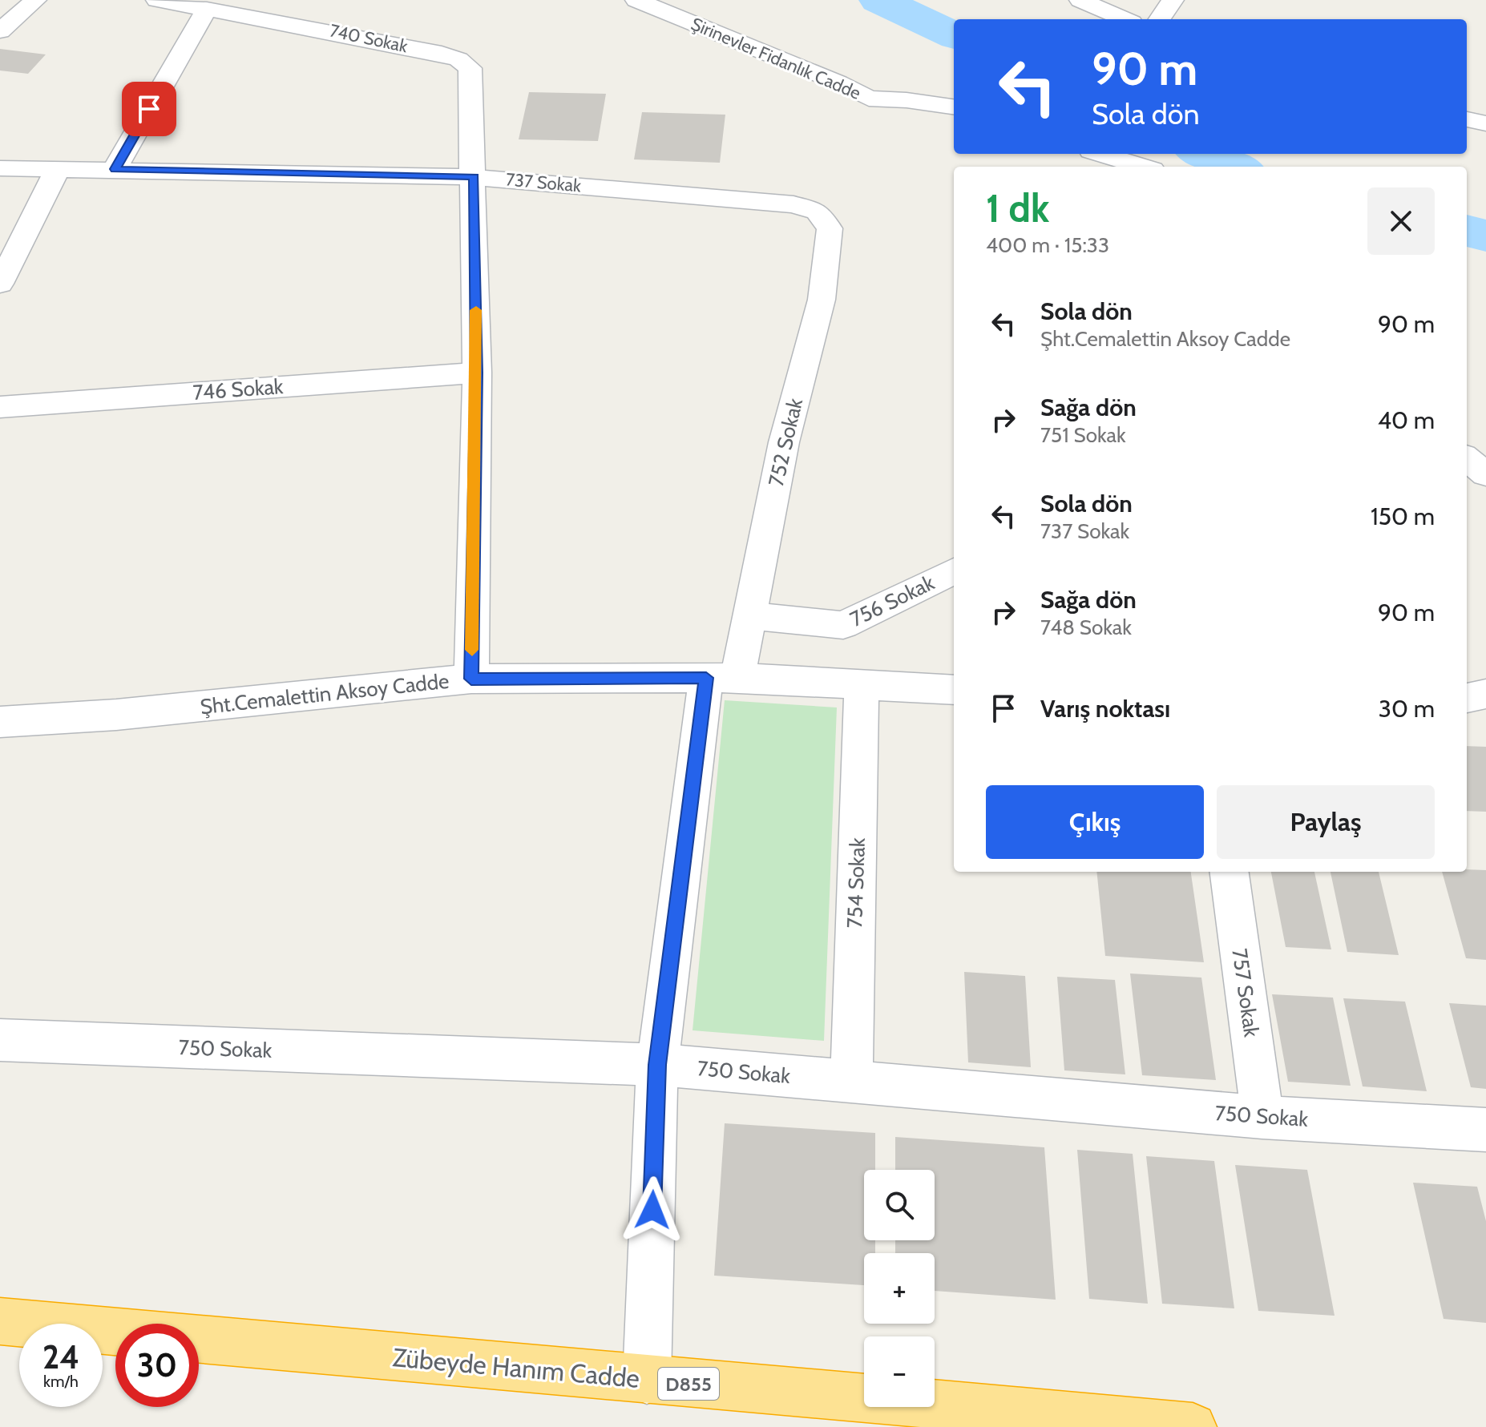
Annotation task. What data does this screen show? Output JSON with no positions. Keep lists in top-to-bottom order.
{
  "streets": {
    "highway": ["Zübeyde Hanım Cadde", "D855"],
    "street": [
      "740 Sokak",
      "Şirinevler Fidanlık Cadde",
      "737 Sokak",
      "746 Sokak",
      "752 Sokak",
      "756 Sokak",
      "Şht.Cemalettin Aksoy Cadde",
      "754 Sokak",
      "757 Sokak",
      "750 Sokak"
    ]
  },
  "crossings": [
    ["740 Sokak", "737 Sokak"],
    ["740 Sokak", "746 Sokak"],
    ["740 Sokak", "Şht.Cemalettin Aksoy Cadde"],
    ["737 Sokak", "752 Sokak"],
    ["752 Sokak", "756 Sokak"],
    ["752 Sokak", "Şht.Cemalettin Aksoy Cadde"],
    ["752 Sokak", "750 Sokak"],
    ["752 Sokak", "Zübeyde Hanım Cadde"],
    ["Şht.Cemalettin Aksoy Cadde", "754 Sokak"],
    ["754 Sokak", "750 Sokak"],
    ["757 Sokak", "750 Sokak"]
  ],
  "page": {
    "turn": ["90 m", "Sola dön"],
    "heading": ["1 dk", "400 m · 15:33"],
    "list": [
      {
        "name": "Sola dön",
        "note": "Şht.Cemalettin Aksoy Cadde",
        "value": "90 m"
      },
      {
        "name": "Sağa dön",
        "note": "751 Sokak",
        "value": "40 m"
      },
      {
        "name": "Sola dön",
        "note": "737 Sokak",
        "value": "150 m"
      },
      {
        "name": "Sağa dön",
        "note": "748 Sokak",
        "value": "90 m"
      },
      {
        "name": "Varış noktası",
        "value": "30 m"
      }
    ],
    "buttons": ["Çıkış", "Paylaş"],
    "map_buttons": ["+", "−"],
    "speed": "24 km/h",
    "limit": "30"
  }
}
